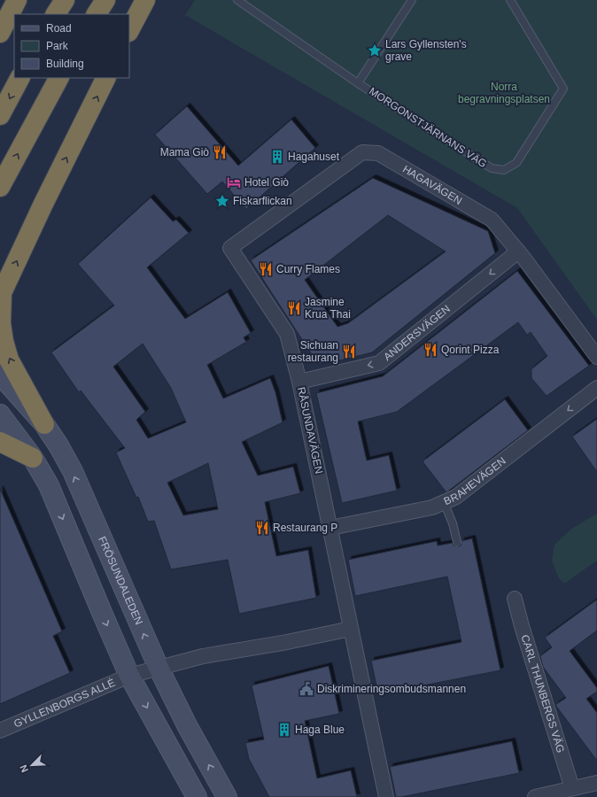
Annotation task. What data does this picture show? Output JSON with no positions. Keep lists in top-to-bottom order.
{
  "streets": {
    "main road": ["FRÖSUNDALEDEN"],
    "street": [
      "HAGAVÄGEN",
      "ANDERSVÄGEN",
      "RÅSUNDAVÄGEN",
      "BRAHEVÄGEN",
      "CARL THUNBERGS VÄG",
      "GYLLENBORGS ALLÉ"
    ],
    "lane": ["MORGONSTJÄRNANS VÄG"]
  },
  "crossings": [
    ["HAGAVÄGEN", "ANDERSVÄGEN"],
    ["HAGAVÄGEN", "RÅSUNDAVÄGEN"],
    ["ANDERSVÄGEN", "RÅSUNDAVÄGEN"],
    ["RÅSUNDAVÄGEN", "BRAHEVÄGEN"]
  ],
  "one_way": ["ANDERSVÄGEN", "BRAHEVÄGEN"],
  "parks": ["Norra begravningsplatsen"],
  "places": {
    "place": ["Lars Gyllensten's grave", "Fiskarflickan"],
    "restaurant": [
      "Mama Giò",
      "Curry Flames",
      "Jasmine Krua Thai",
      "Qorint Pizza",
      "Sichuan restaurang",
      "Restaurang P"
    ],
    "building": ["Hagahuset", "Haga Blue"],
    "hotel": ["Hotel Giò"],
    "public building": ["Diskrimineringsombudsmannen"]
  },
  "legend": ["Road", "Park", "Building"],
  "north": "bottom left"
}
